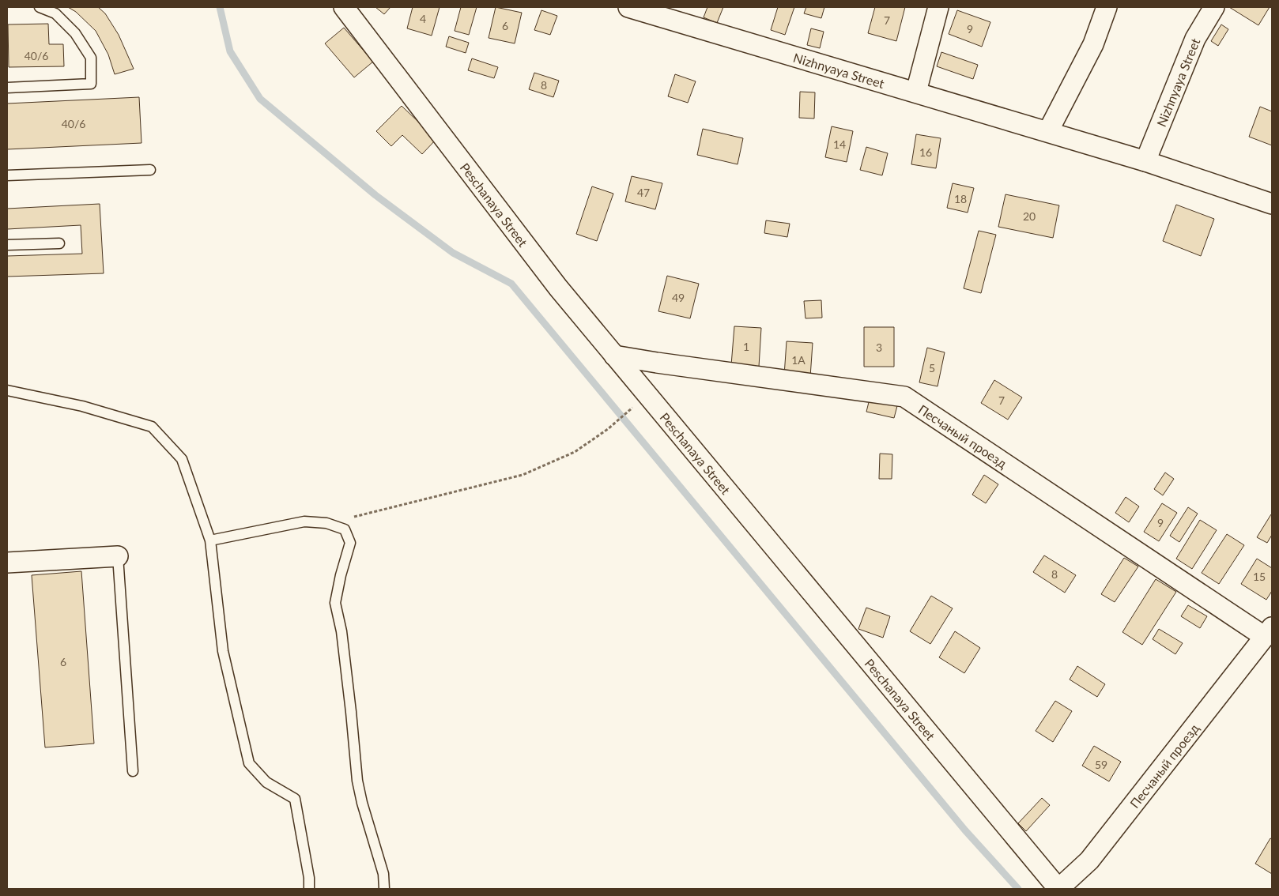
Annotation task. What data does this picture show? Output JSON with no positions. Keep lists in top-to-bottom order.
{
  "streets": {
    "street": ["Nizhnyaya Street", "Peschanaya Street", "Песчаный проезд"]
  },
  "crossings": [
    ["Peschanaya Street", "Песчаный проезд"]
  ],
  "house_numbers": [
    "4",
    "7",
    "6",
    "9",
    "40/6",
    "8",
    "40/6",
    "14",
    "16",
    "47",
    "18",
    "20",
    "49",
    "1",
    "3",
    "1А",
    "5",
    "7",
    "9",
    "8",
    "15",
    "6",
    "59"
  ]
}
